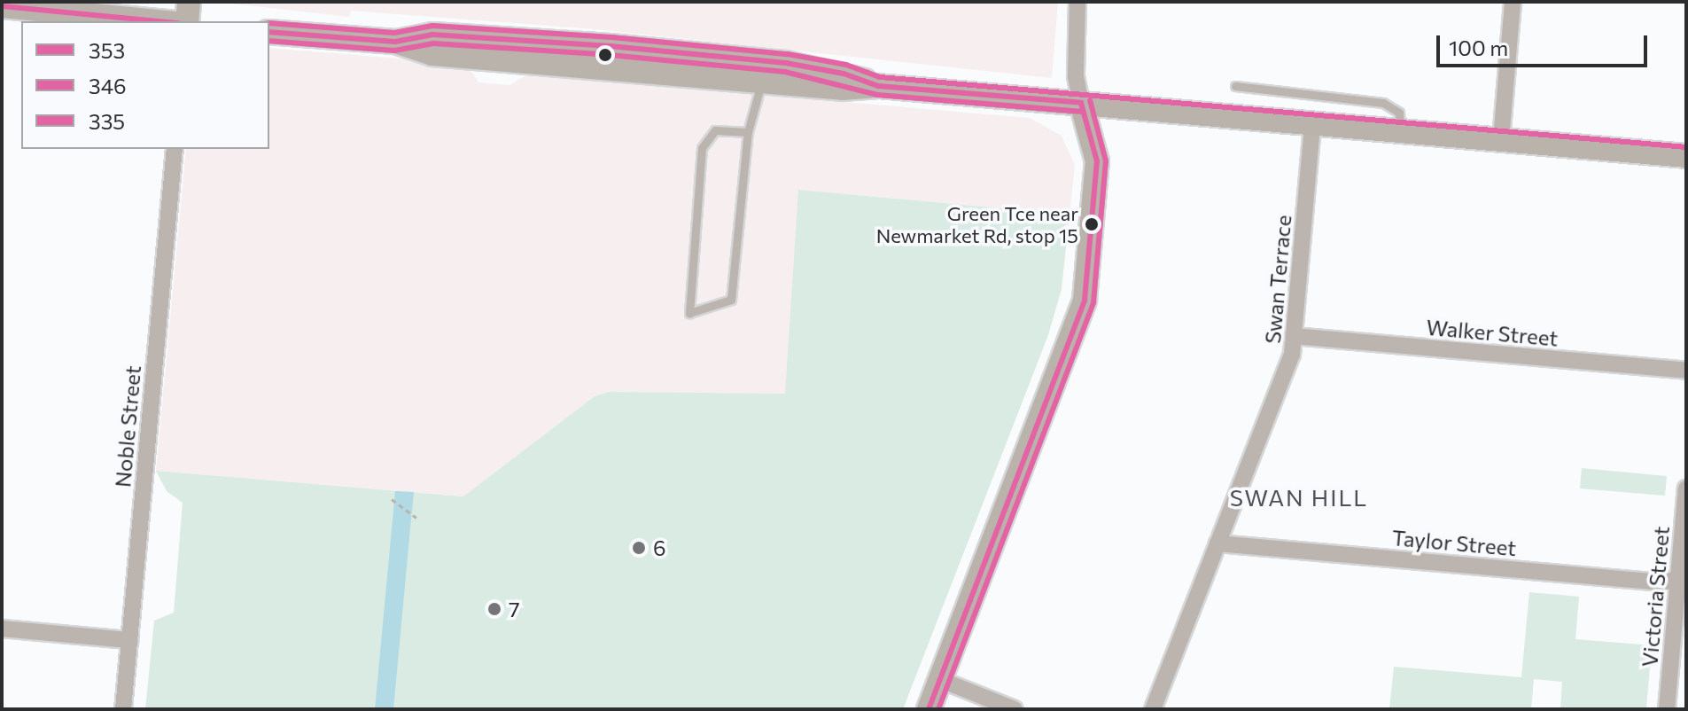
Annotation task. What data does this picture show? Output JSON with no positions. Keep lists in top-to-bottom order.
{
  "streets": {
    "street": [
      "Swan Terrace",
      "Walker Street",
      "Noble Street",
      "Taylor Street",
      "Victoria Street"
    ]
  },
  "crossings": [
    ["Swan Terrace", "Walker Street"],
    ["Swan Terrace", "Taylor Street"],
    ["Taylor Street", "Victoria Street"]
  ],
  "districts": ["SWAN HILL"],
  "places": ["Green Tce near Newmarket Rd, stop 15", "6", "7"],
  "lines": ["transit line 353", "transit line 335", "transit line 346"],
  "legend": ["353", "346", "335"],
  "scale_bar": "100 m"
}
